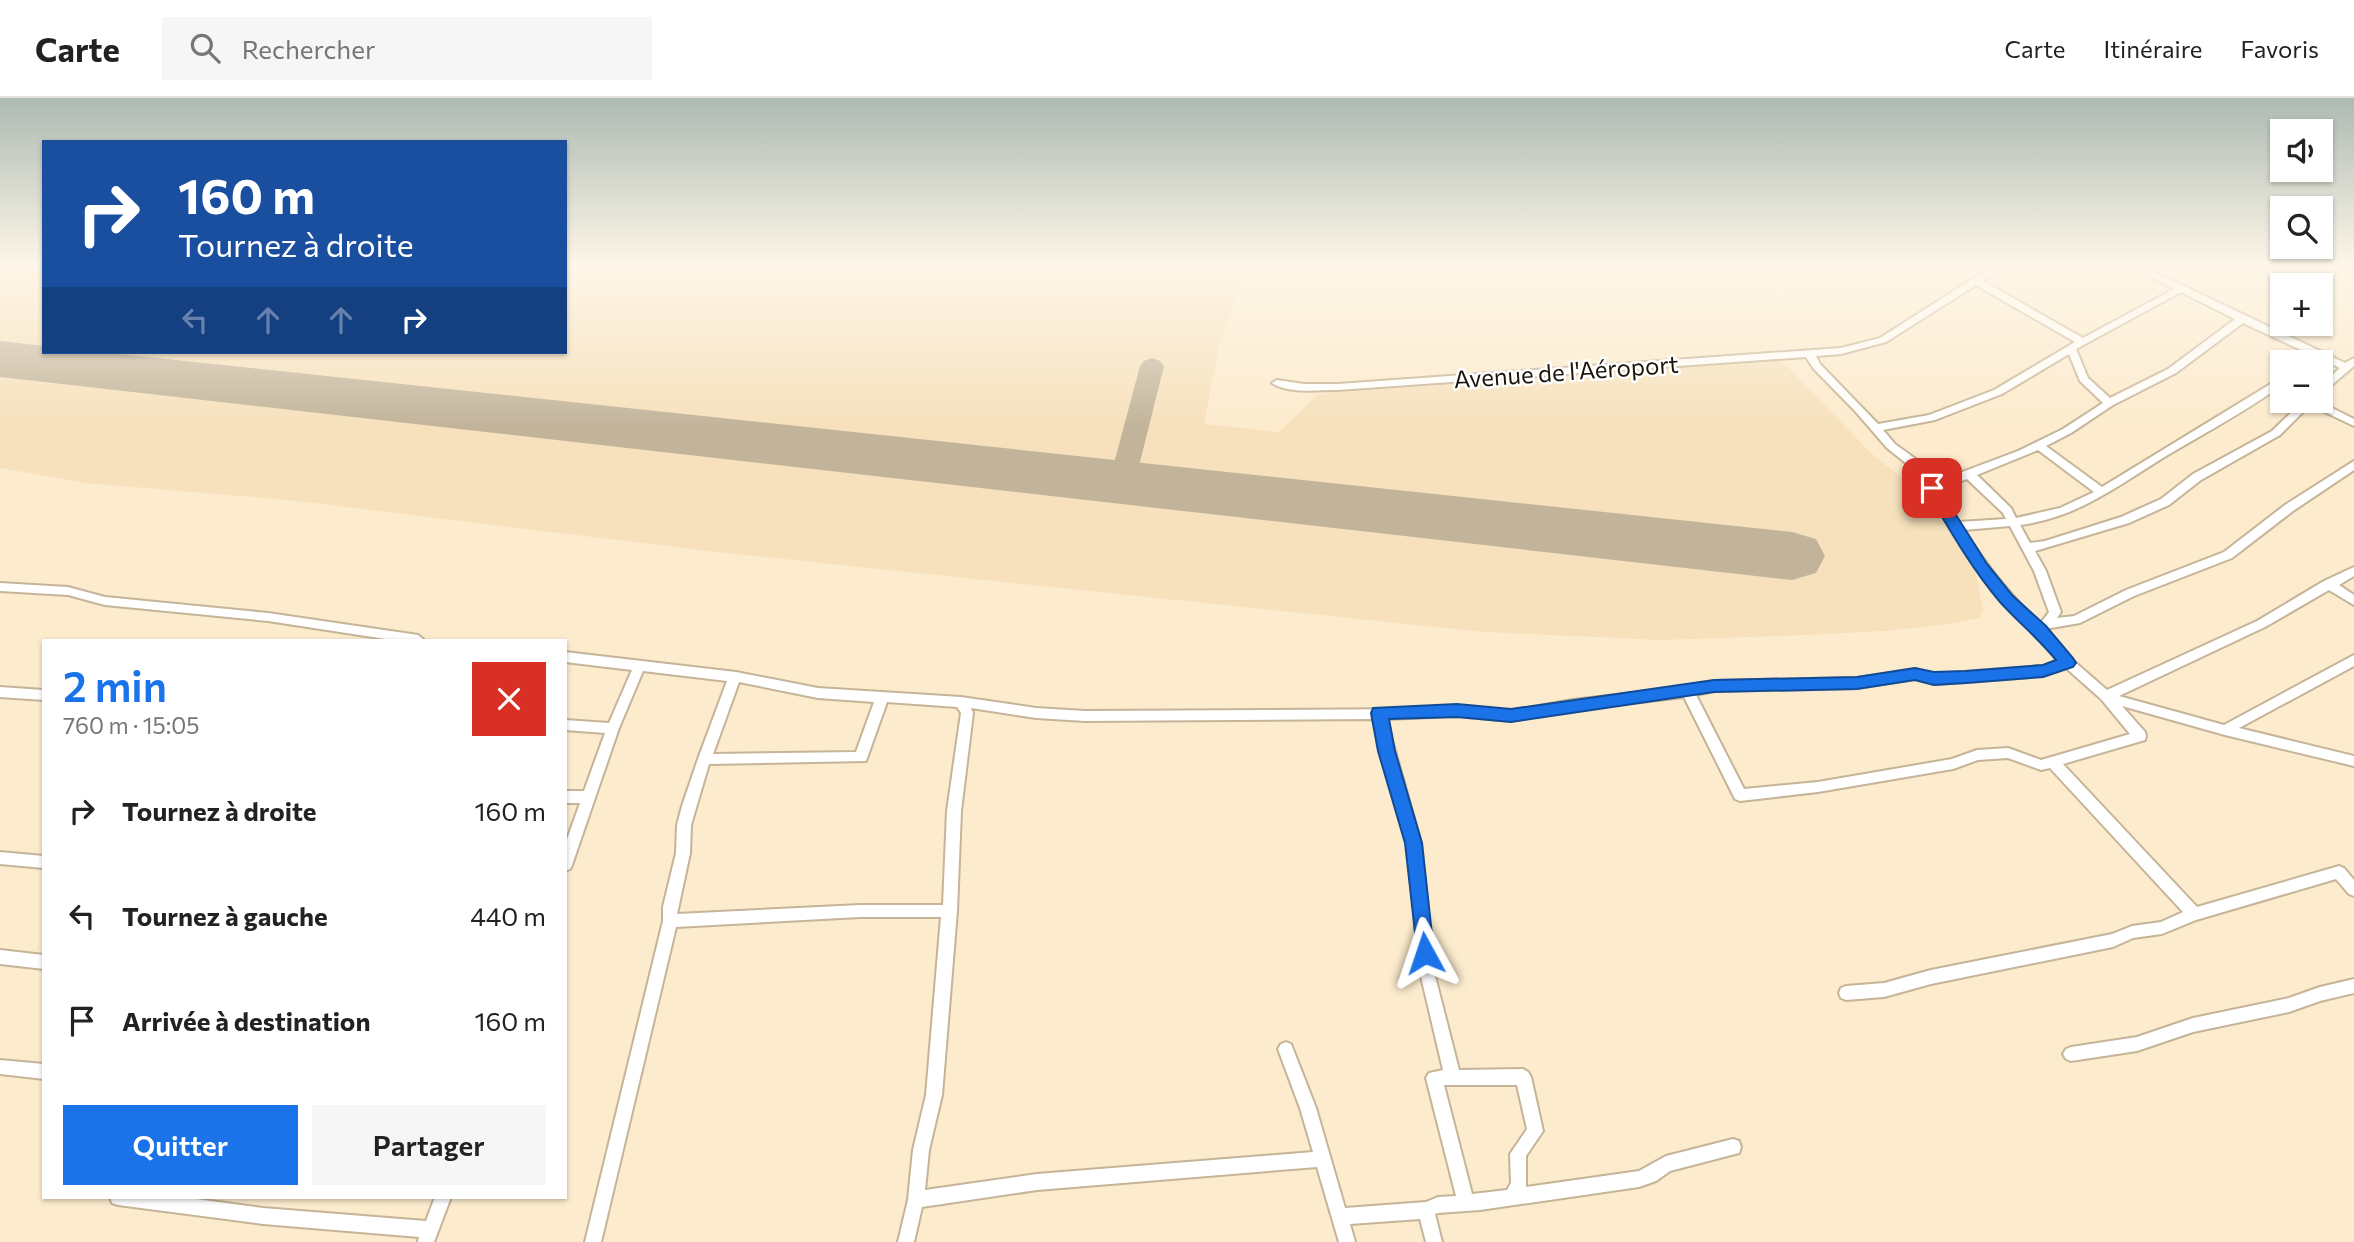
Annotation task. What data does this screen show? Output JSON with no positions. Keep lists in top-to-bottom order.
{
  "streets": {
    "street": ["Avenue de l'Aéroport"]
  },
  "page": {
    "header": "Carte",
    "search": "Rechercher",
    "nav": ["Carte", "Itinéraire", "Favoris"],
    "map_buttons": ["+", "−"],
    "turn": ["160 m", "Tournez à droite"],
    "heading": ["2 min", "760 m · 15:05"],
    "list": [
      {
        "name": "Tournez à droite",
        "value": "160 m"
      },
      {
        "name": "Tournez à gauche",
        "value": "440 m"
      },
      {
        "name": "Arrivée à destination",
        "value": "160 m"
      }
    ],
    "buttons": ["Quitter", "Partager"]
  }
}
